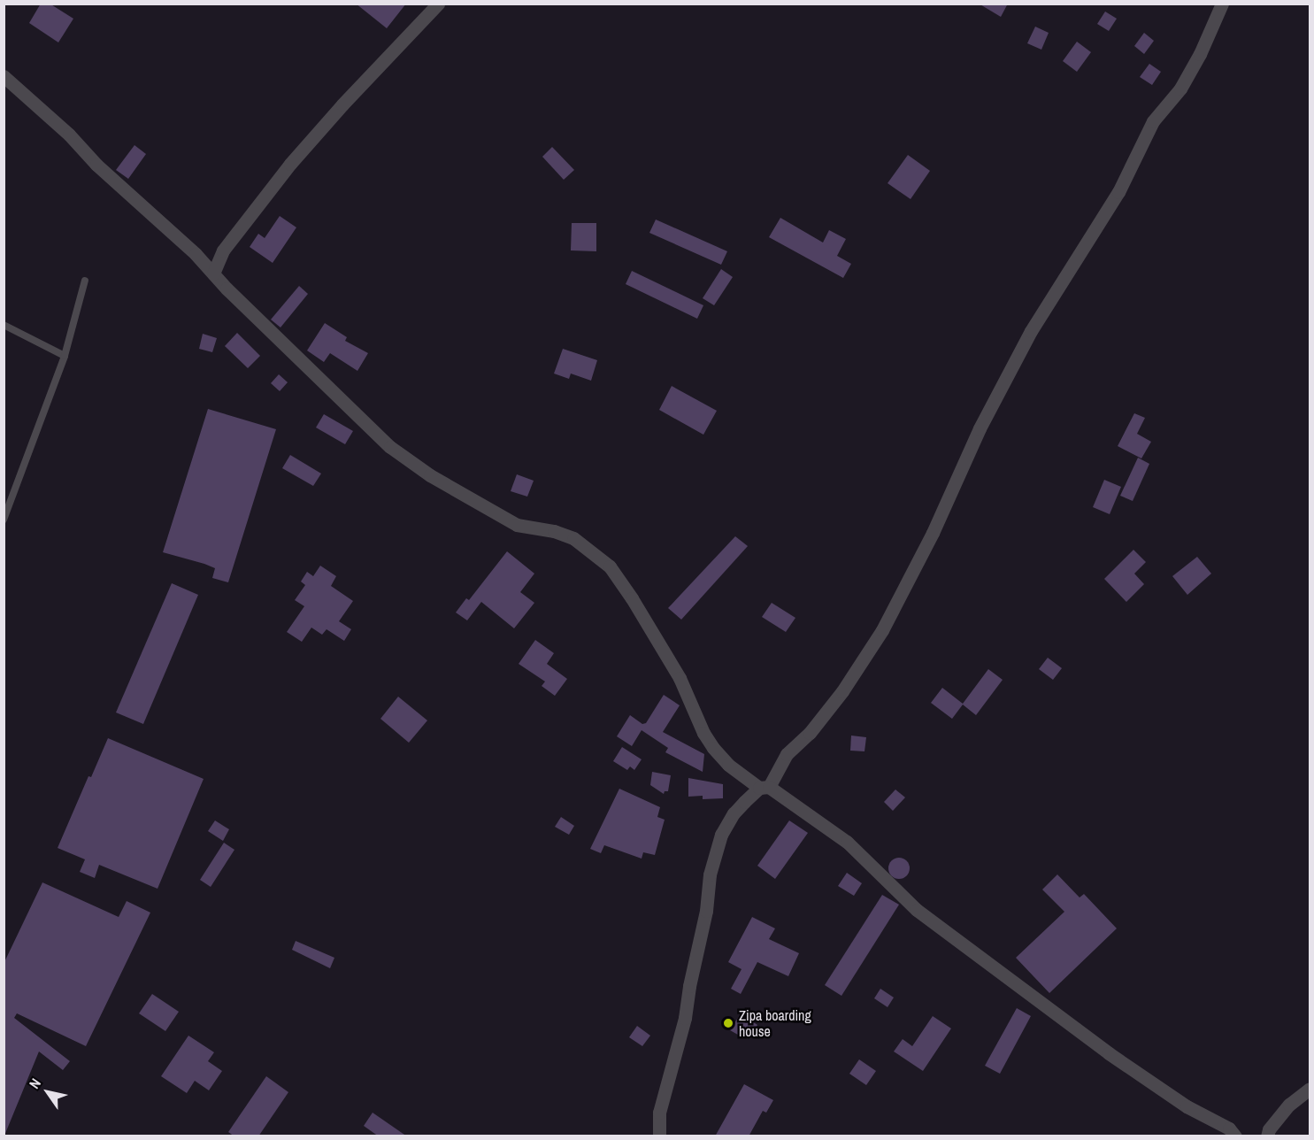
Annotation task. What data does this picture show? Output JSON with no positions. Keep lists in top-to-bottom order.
{
  "places": ["Zipa boarding house"],
  "north": "top left"
}
